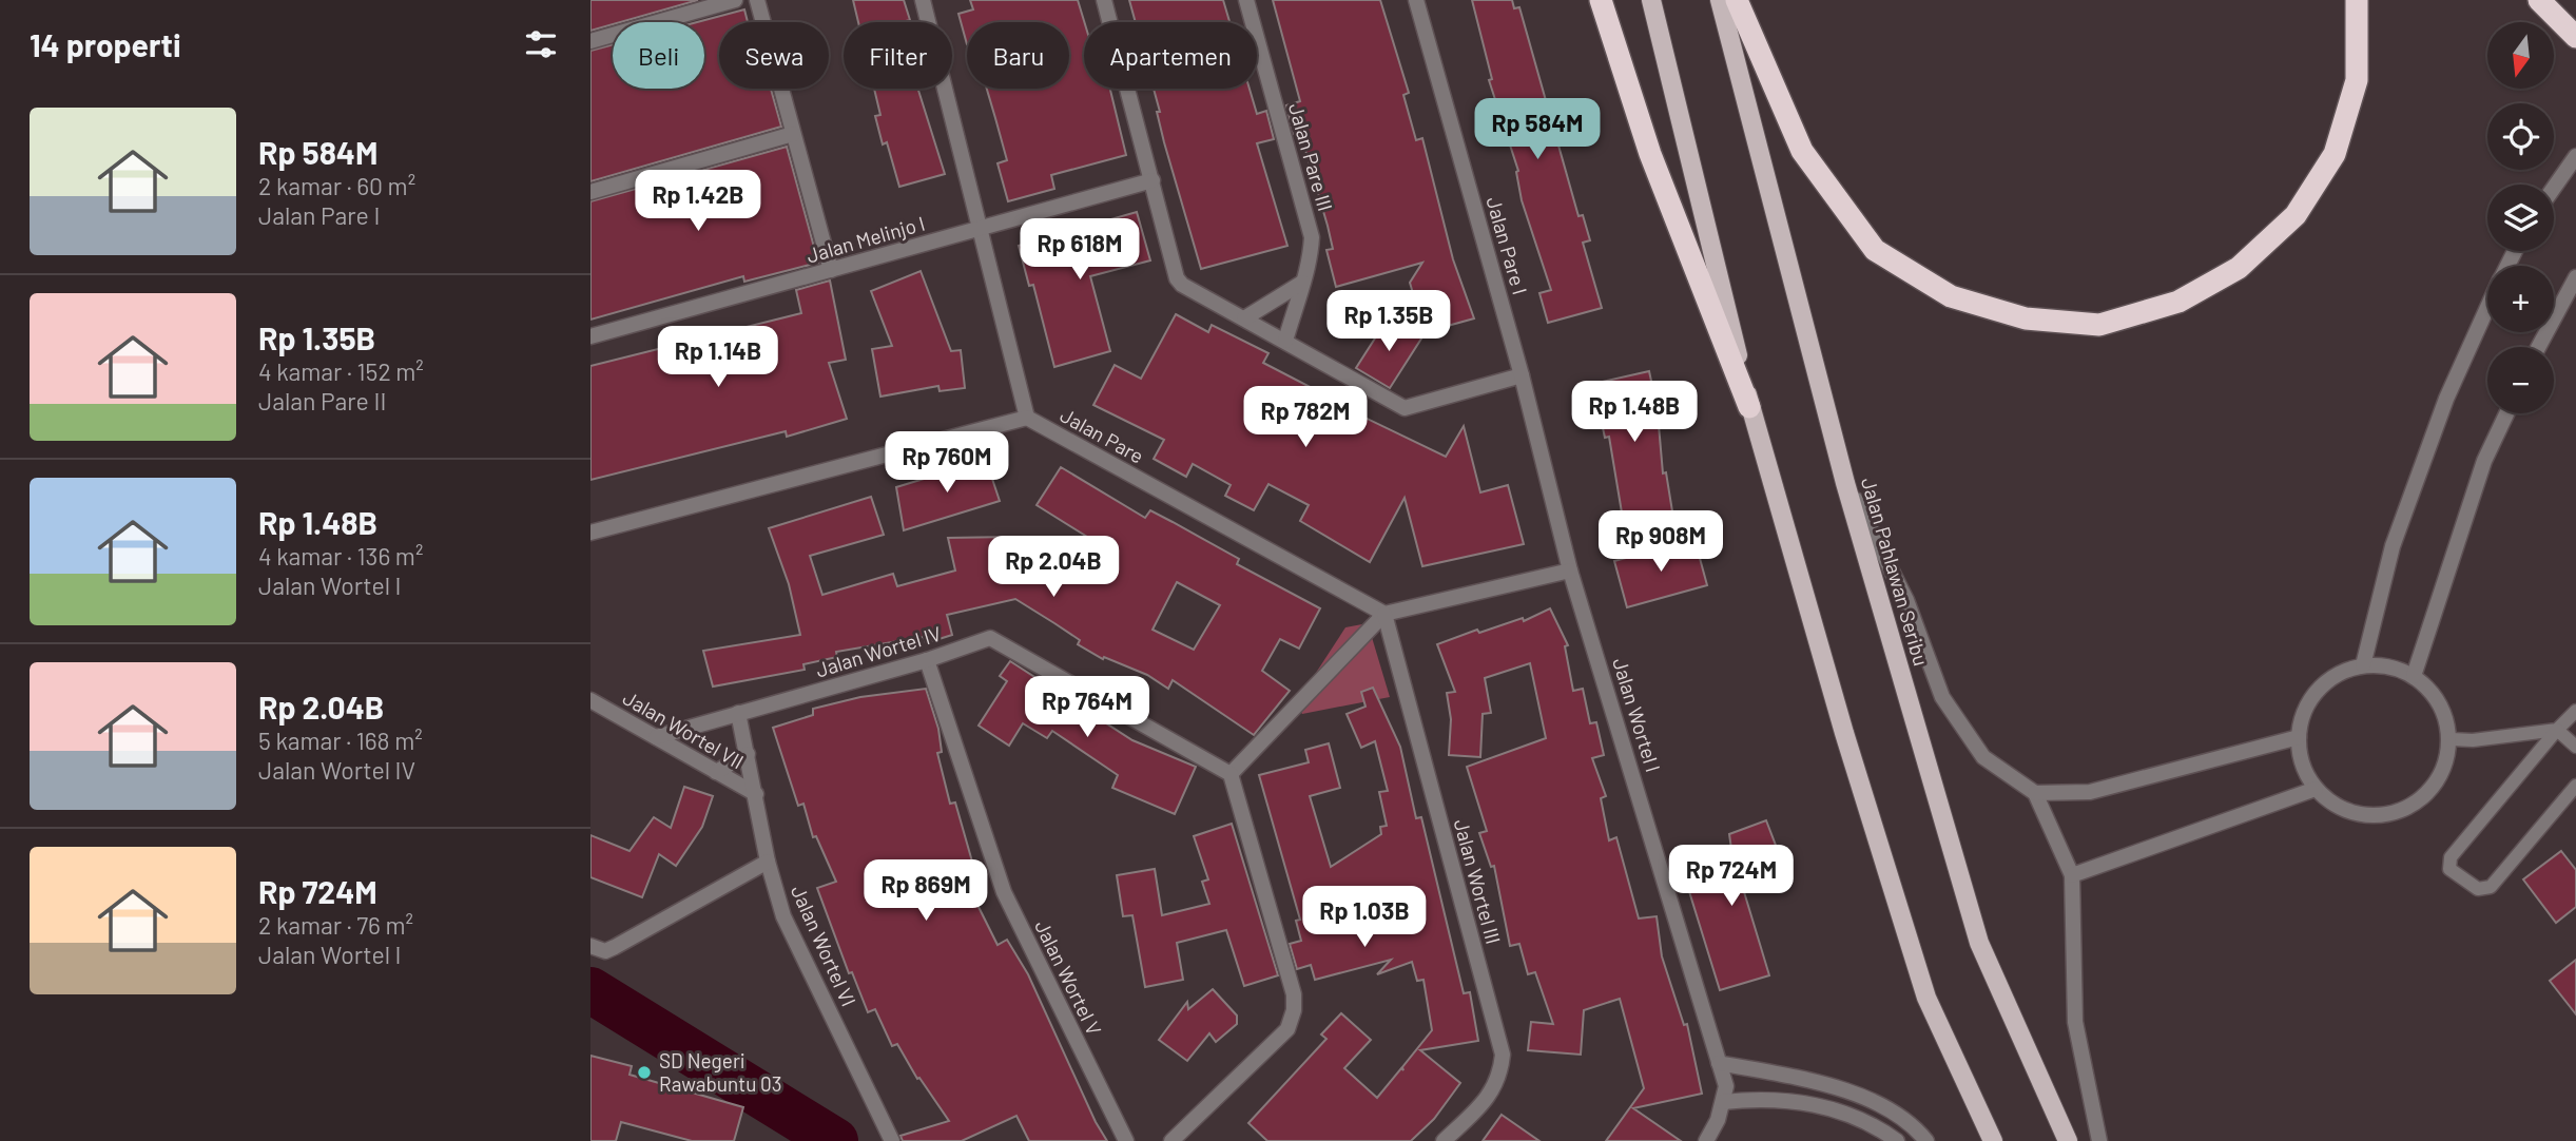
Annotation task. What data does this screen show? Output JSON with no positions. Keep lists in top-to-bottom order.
{
  "streets": {
    "main road": ["Jalan Pahlawan Seribu"],
    "street": [
      "Jalan Pare III",
      "Jalan Melinjo I",
      "Jalan Pare I",
      "Jalan Pare",
      "Jalan Wortel IV",
      "Jalan Wortel I",
      "Jalan Wortel VII",
      "Jalan Wortel III",
      "Jalan Wortel VI",
      "Jalan Wortel V"
    ]
  },
  "crossings": [
    ["Jalan Pare I", "Jalan Wortel I"],
    ["Jalan Pare", "Jalan Wortel III"],
    ["Jalan Wortel IV", "Jalan Wortel VII"],
    ["Jalan Wortel IV", "Jalan Wortel VI"],
    ["Jalan Wortel IV", "Jalan Wortel V"],
    ["Jalan Wortel VII", "Jalan Wortel VI"]
  ],
  "places": ["SD Negeri Rawabuntu 03"],
  "north": "bottom",
  "page": {
    "heading": "14 properti",
    "map_buttons": ["+", "−"],
    "chip": [
      "Beli",
      "Sewa",
      "Filter",
      "Baru",
      "Apartemen"
    ],
    "list": [
      {
        "name": "Rp 584M",
        "note": "2 kamar · 60 m² · Jalan Pare I"
      },
      {
        "name": "Rp 1.35B",
        "note": "4 kamar · 152 m² · Jalan Pare II"
      },
      {
        "name": "Rp 1.48B",
        "note": "4 kamar · 136 m² · Jalan Wortel I"
      },
      {
        "name": "Rp 2.04B",
        "note": "5 kamar · 168 m² · Jalan Wortel IV"
      },
      {
        "name": "Rp 724M",
        "note": "2 kamar · 76 m² · Jalan Wortel I"
      }
    ],
    "price": [
      "Rp 584M",
      "Rp 1.42B",
      "Rp 618M",
      "Rp 1.35B",
      "Rp 1.14B",
      "Rp 1.48B",
      "Rp 782M",
      "Rp 760M",
      "Rp 908M",
      "Rp 2.04B",
      "Rp 764M",
      "Rp 724M",
      "Rp 869M",
      "Rp 1.03B"
    ]
  }
}
